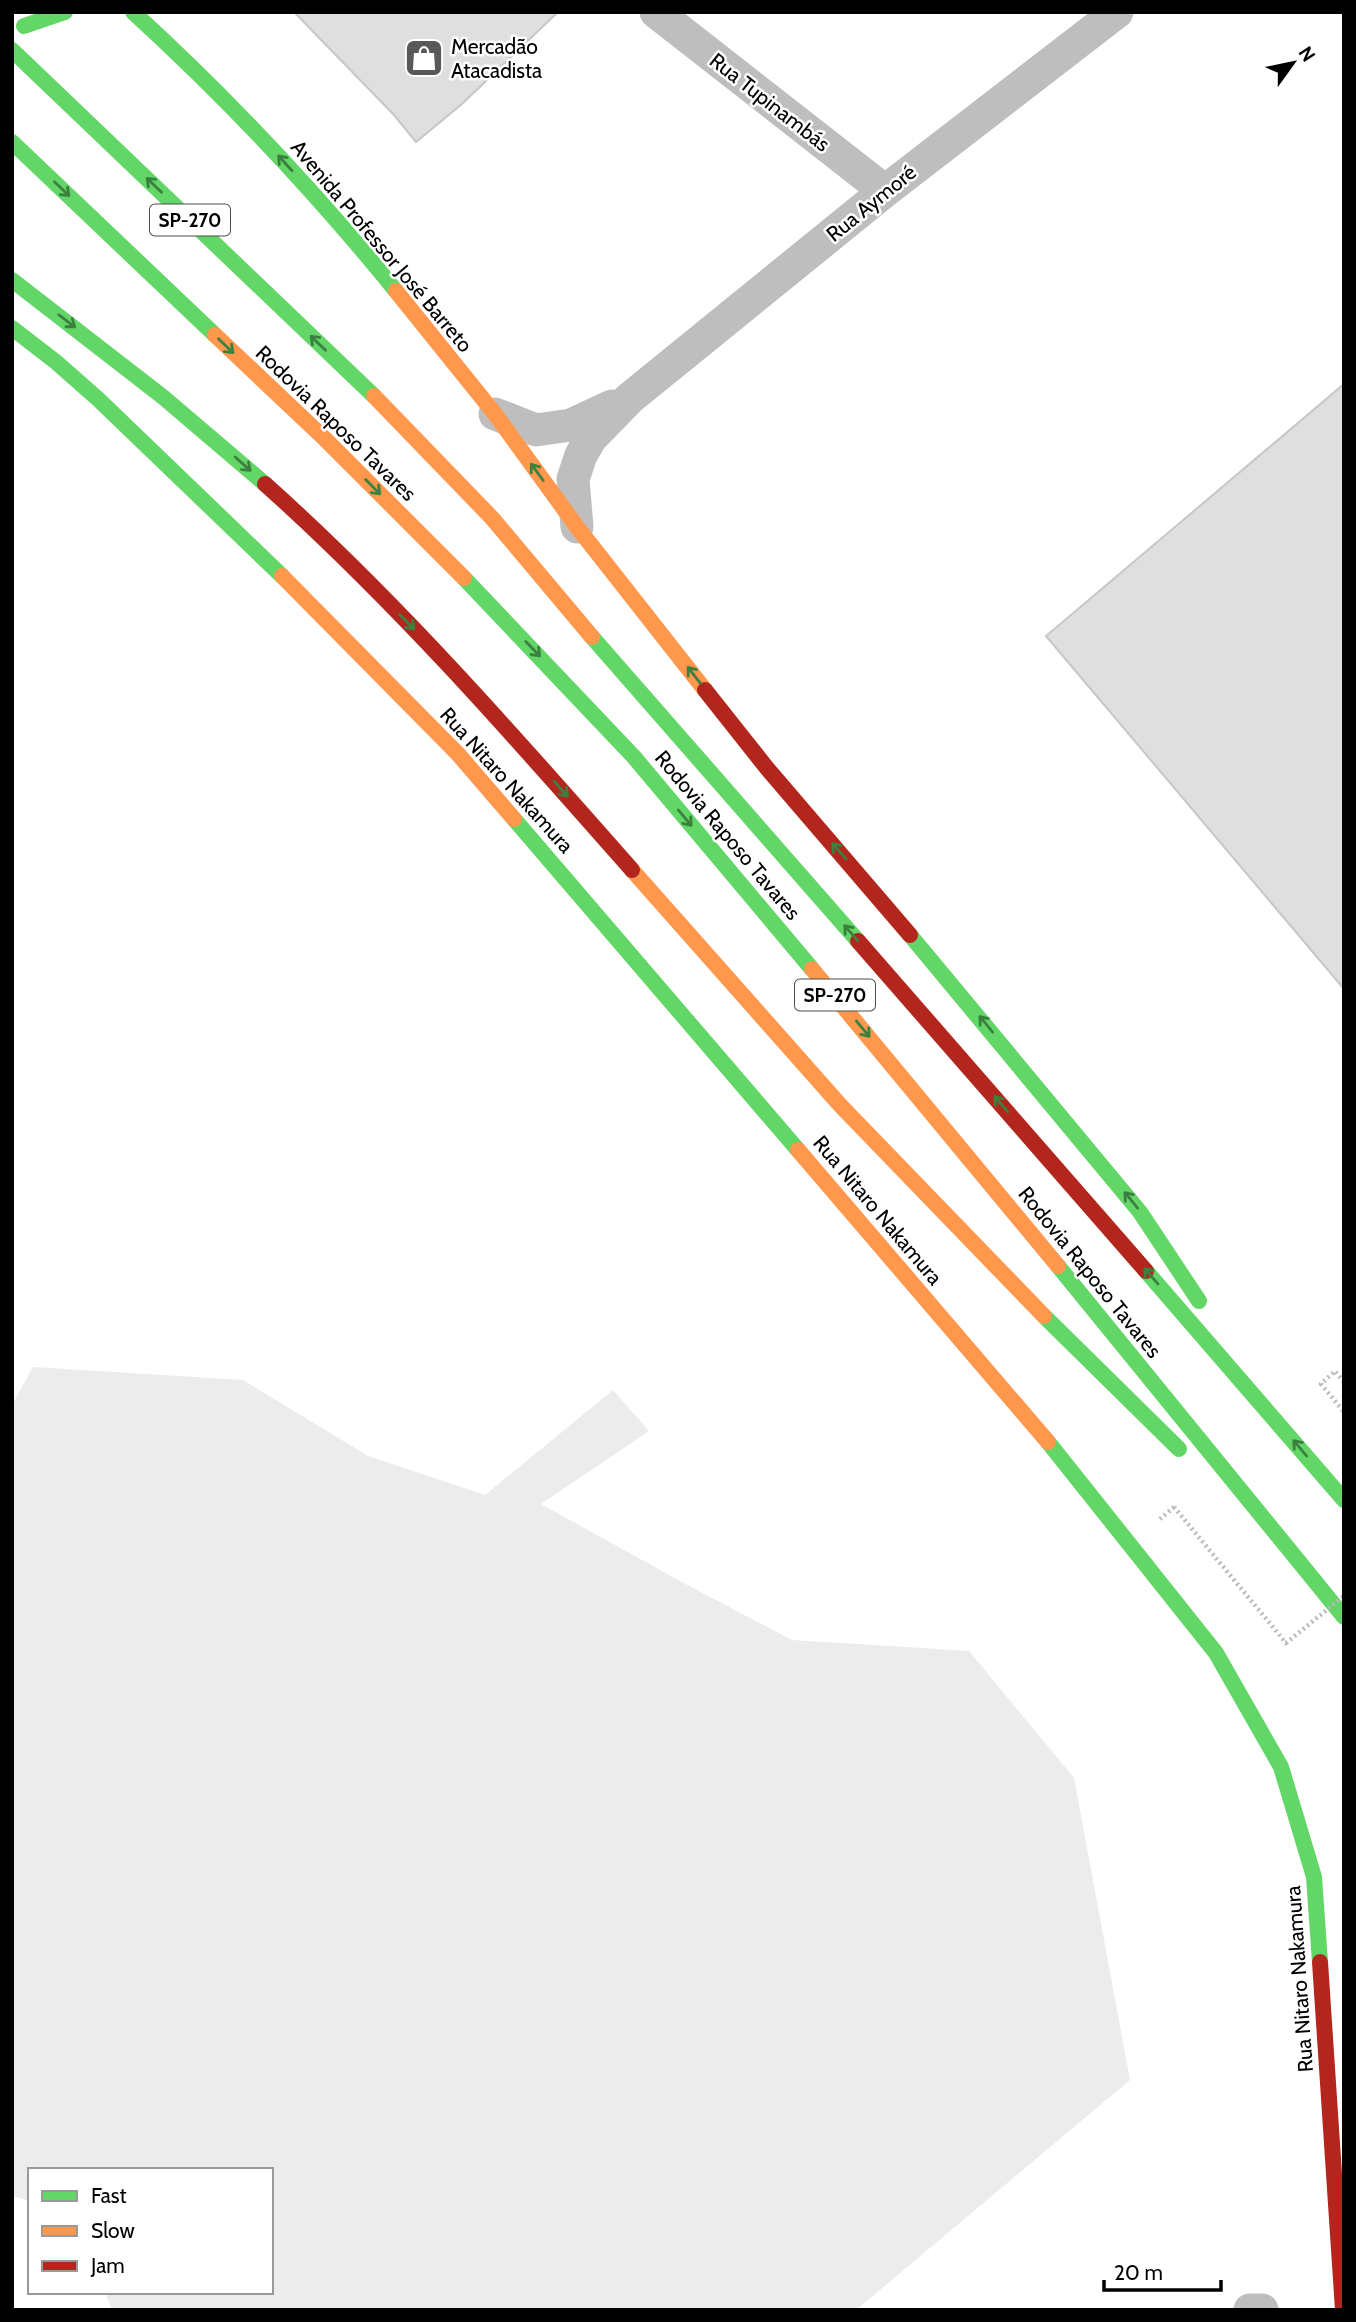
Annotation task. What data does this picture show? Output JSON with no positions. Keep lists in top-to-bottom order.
{
  "streets": {
    "main road": [
      "SP-270",
      "Avenida Professor José Barreto",
      "Rodovia Raposo Tavares",
      "Rua Nitaro Nakamura"
    ],
    "street": ["Rua Tupinambás", "Rua Aymoré"]
  },
  "crossings": [
    ["Rua Tupinambás", "Rua Aymoré"],
    ["Avenida Professor José Barreto", "Rodovia Raposo Tavares"]
  ],
  "one_way": ["Avenida Professor José Barreto"],
  "places": {
    "shop": ["Mercadão Atacadista"]
  },
  "legend": ["Fast", "Slow", "Jam"],
  "scale_bar": "20 m",
  "north": "top right"
}
